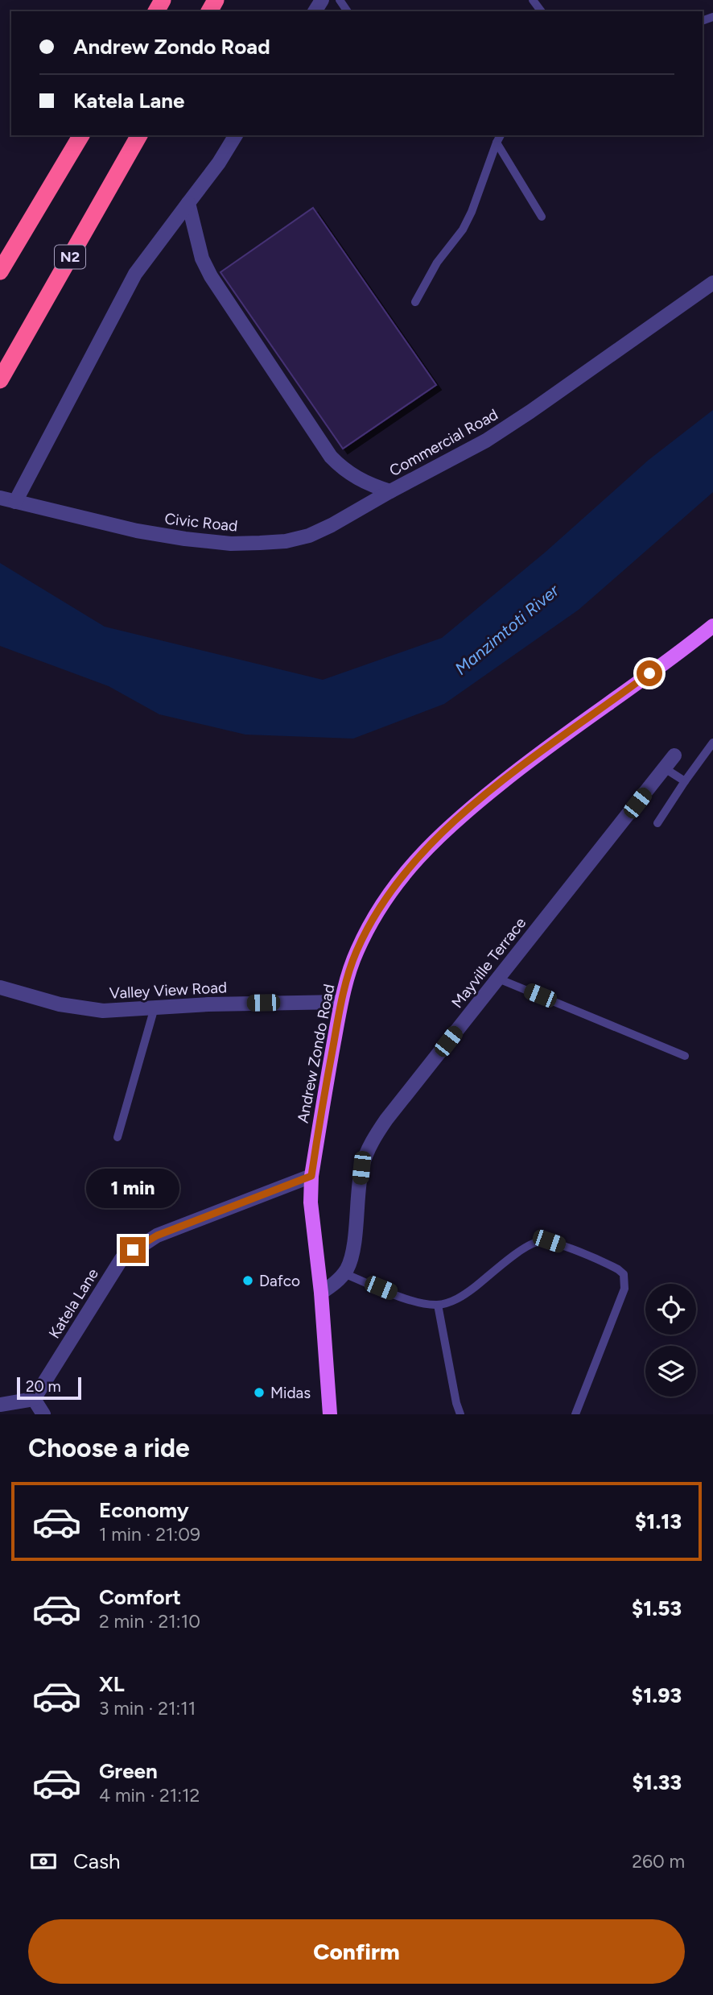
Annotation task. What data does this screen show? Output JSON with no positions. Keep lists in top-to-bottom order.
{
  "streets": {
    "highway": ["N2"],
    "main road": ["Andrew Zondo Road"],
    "street": [
      "Commercial Road",
      "Civic Road",
      "Mayville Terrace",
      "Valley View Road",
      "Katela Lane"
    ]
  },
  "crossings": [
    ["Commercial Road", "Civic Road"],
    ["Valley View Road", "Andrew Zondo Road"],
    ["Andrew Zondo Road", "Katela Lane"]
  ],
  "water": ["Manzimtoti River"],
  "places": ["Dafco", "Midas"],
  "scale_bar": "20 m",
  "page": {
    "banner": ["Andrew Zondo Road", "Katela Lane"],
    "bubble": "1 min",
    "scale": "20 m",
    "heading": "Choose a ride",
    "list": [
      {
        "name": "Economy",
        "note": "1 min · 21:09",
        "value": "$1.13"
      },
      {
        "name": "Comfort",
        "note": "2 min · 21:10",
        "value": "$1.53"
      },
      {
        "name": "XL",
        "note": "3 min · 21:11",
        "value": "$1.93"
      },
      {
        "name": "Green",
        "note": "4 min · 21:12",
        "value": "$1.33"
      }
    ],
    "pay": ["Cash", "260 m"],
    "buttons": "Confirm"
  }
}
